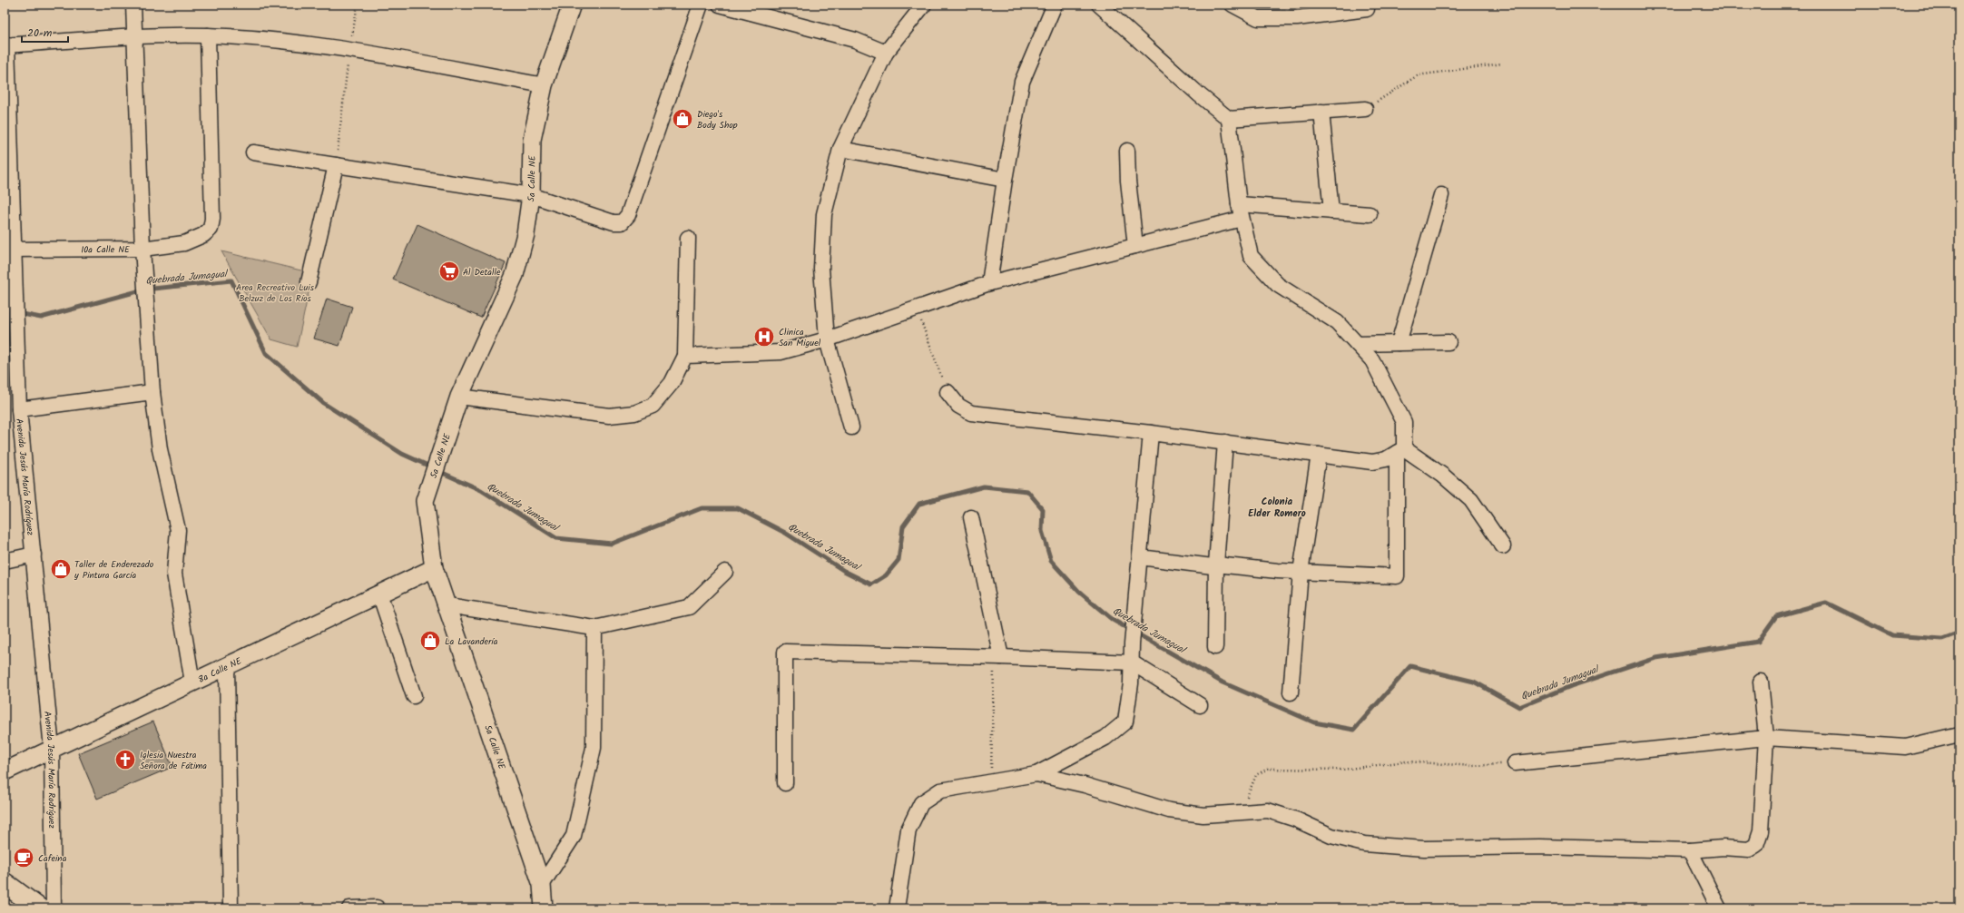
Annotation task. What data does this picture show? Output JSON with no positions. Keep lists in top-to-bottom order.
{
  "streets": {
    "street": [
      "5a Calle NE",
      "10a Calle NE",
      "Avenida Jesús María Rodríguez",
      "8a Calle NE"
    ]
  },
  "crossings": [
    ["5a Calle NE", "8a Calle NE"],
    ["10a Calle NE", "Avenida Jesús María Rodríguez"],
    ["Avenida Jesús María Rodríguez", "8a Calle NE"]
  ],
  "districts": ["Colonia Elder Romero"],
  "water": ["Quebrada Jumagual"],
  "parks": ["Area Recreativo Luis Belzuz de Los Ríos"],
  "places": {
    "shop": ["Diego's Body Shop", "Taller de Enderezado y Pintura García", "La Lavandería"],
    "supermarket": ["Al Detalle"],
    "hospital": ["Clinica San Miguel"],
    "church": ["Iglesia Nuestra Señora de Fátima"],
    "cafe": ["Cafeina"]
  },
  "scale_bar": "20 m"
}
